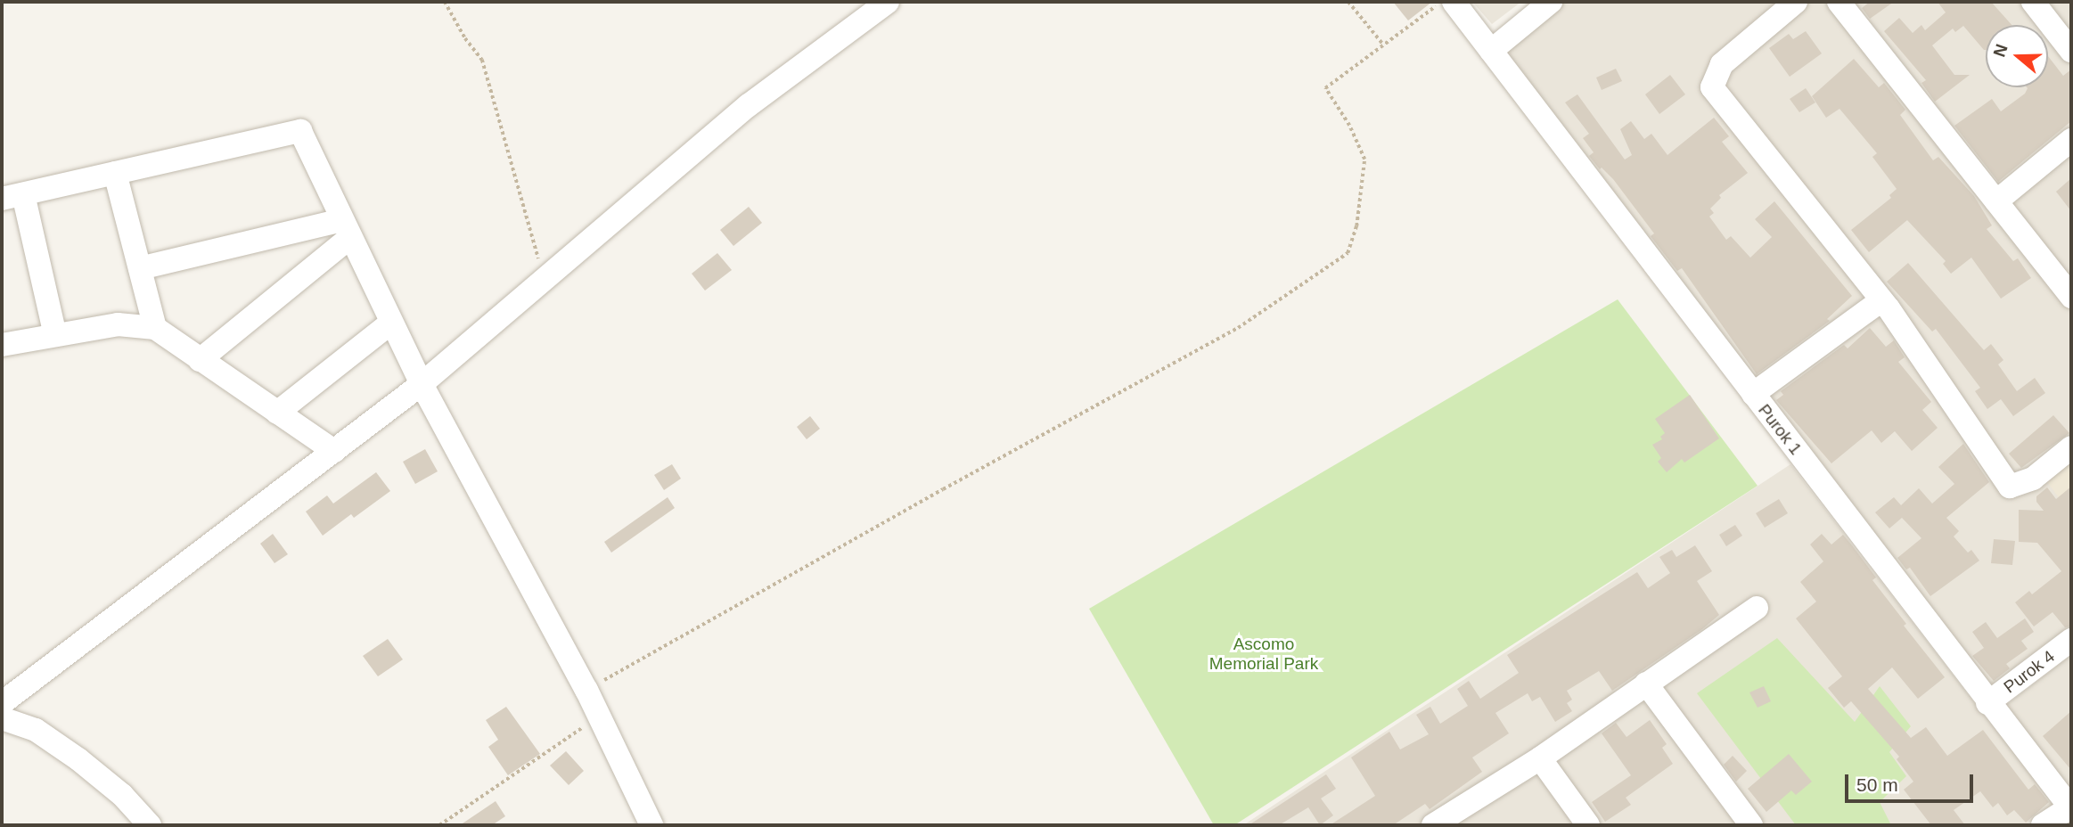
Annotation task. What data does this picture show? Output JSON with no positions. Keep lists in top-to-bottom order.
{
  "streets": {
    "street": ["Purok 1", "Purok 4"]
  },
  "crossings": [
    ["Purok 1", "Purok 4"]
  ],
  "parks": ["Ascomo Memorial Park"],
  "scale_bar": "50 m",
  "north": "left"
}
